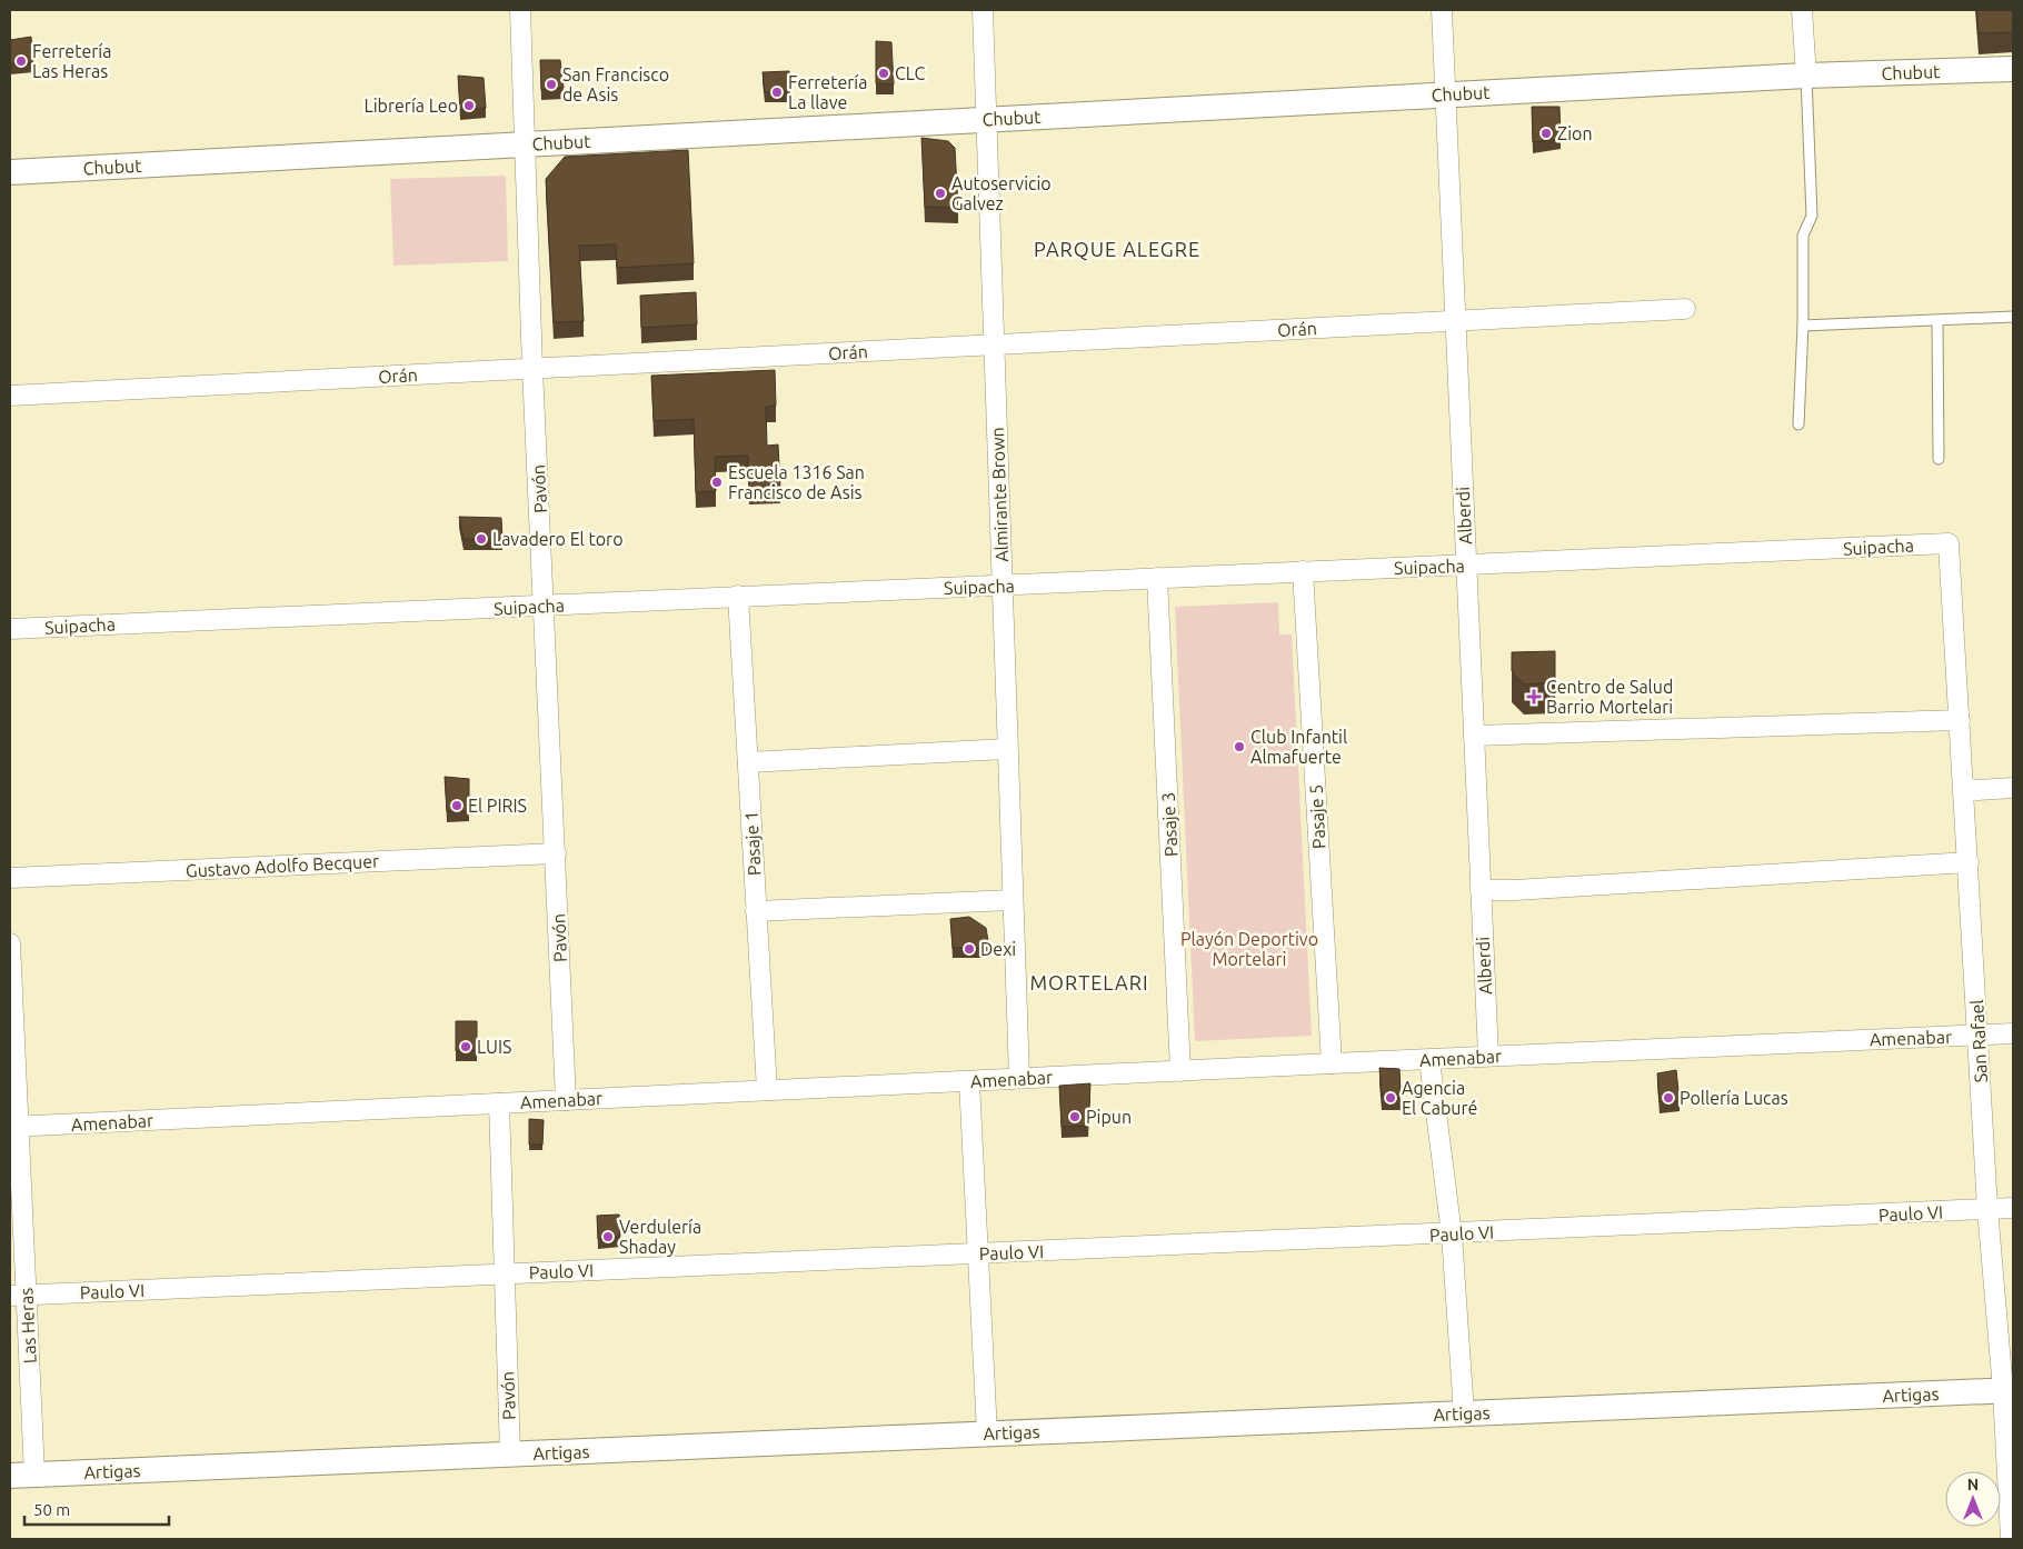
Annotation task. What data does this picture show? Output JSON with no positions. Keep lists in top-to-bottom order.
{
  "streets": {
    "street": [
      "Chubut",
      "Orán",
      "Pavón",
      "Almirante Brown",
      "Alberdi",
      "Suipacha",
      "Pasaje 5",
      "Pasaje 3",
      "Pasaje 1",
      "Gustavo Adolfo Becquer",
      "Amenabar",
      "San Rafael",
      "Paulo VI",
      "Las Heras",
      "Artigas"
    ]
  },
  "crossings": [
    ["Chubut", "Pavón"],
    ["Chubut", "Almirante Brown"],
    ["Chubut", "Alberdi"],
    ["Orán", "Pavón"],
    ["Orán", "Almirante Brown"],
    ["Orán", "Alberdi"],
    ["Pavón", "Suipacha"],
    ["Pavón", "Gustavo Adolfo Becquer"],
    ["Pavón", "Amenabar"],
    ["Pavón", "Paulo VI"],
    ["Pavón", "Artigas"],
    ["Almirante Brown", "Suipacha"],
    ["Almirante Brown", "Amenabar"],
    ["Alberdi", "Suipacha"],
    ["Alberdi", "Amenabar"],
    ["Suipacha", "Pasaje 5"],
    ["Suipacha", "Pasaje 3"],
    ["Suipacha", "Pasaje 1"],
    ["Suipacha", "San Rafael"],
    ["Pasaje 5", "Amenabar"],
    ["Pasaje 3", "Amenabar"],
    ["Pasaje 1", "Amenabar"],
    ["Amenabar", "San Rafael"],
    ["Amenabar", "Las Heras"],
    ["San Rafael", "Paulo VI"],
    ["San Rafael", "Artigas"],
    ["Paulo VI", "Las Heras"],
    ["Las Heras", "Artigas"]
  ],
  "districts": ["PARQUE ALEGRE", "MORTELARI"],
  "parks": ["Playón Deportivo Mortelari"],
  "places": {
    "other": [
      "Ferretería Las Heras",
      "CLC",
      "San Francisco de Asis",
      "Ferretería La llave",
      "Librería Leo",
      "Zion",
      "Autoservicio Galvez",
      "Escuela 1316 San Francisco de Asis",
      "Lavadero El toro",
      "Club Infantil Almafuerte",
      "El PIRIS",
      "Dexi",
      "LUIS",
      "Agencia El Caburé",
      "Pollería Lucas",
      "Pipun",
      "Verdulería Shaday"
    ],
    "health": ["Centro de Salud Barrio Mortelari"]
  },
  "scale_bar": "50 m",
  "north": "top"
}
